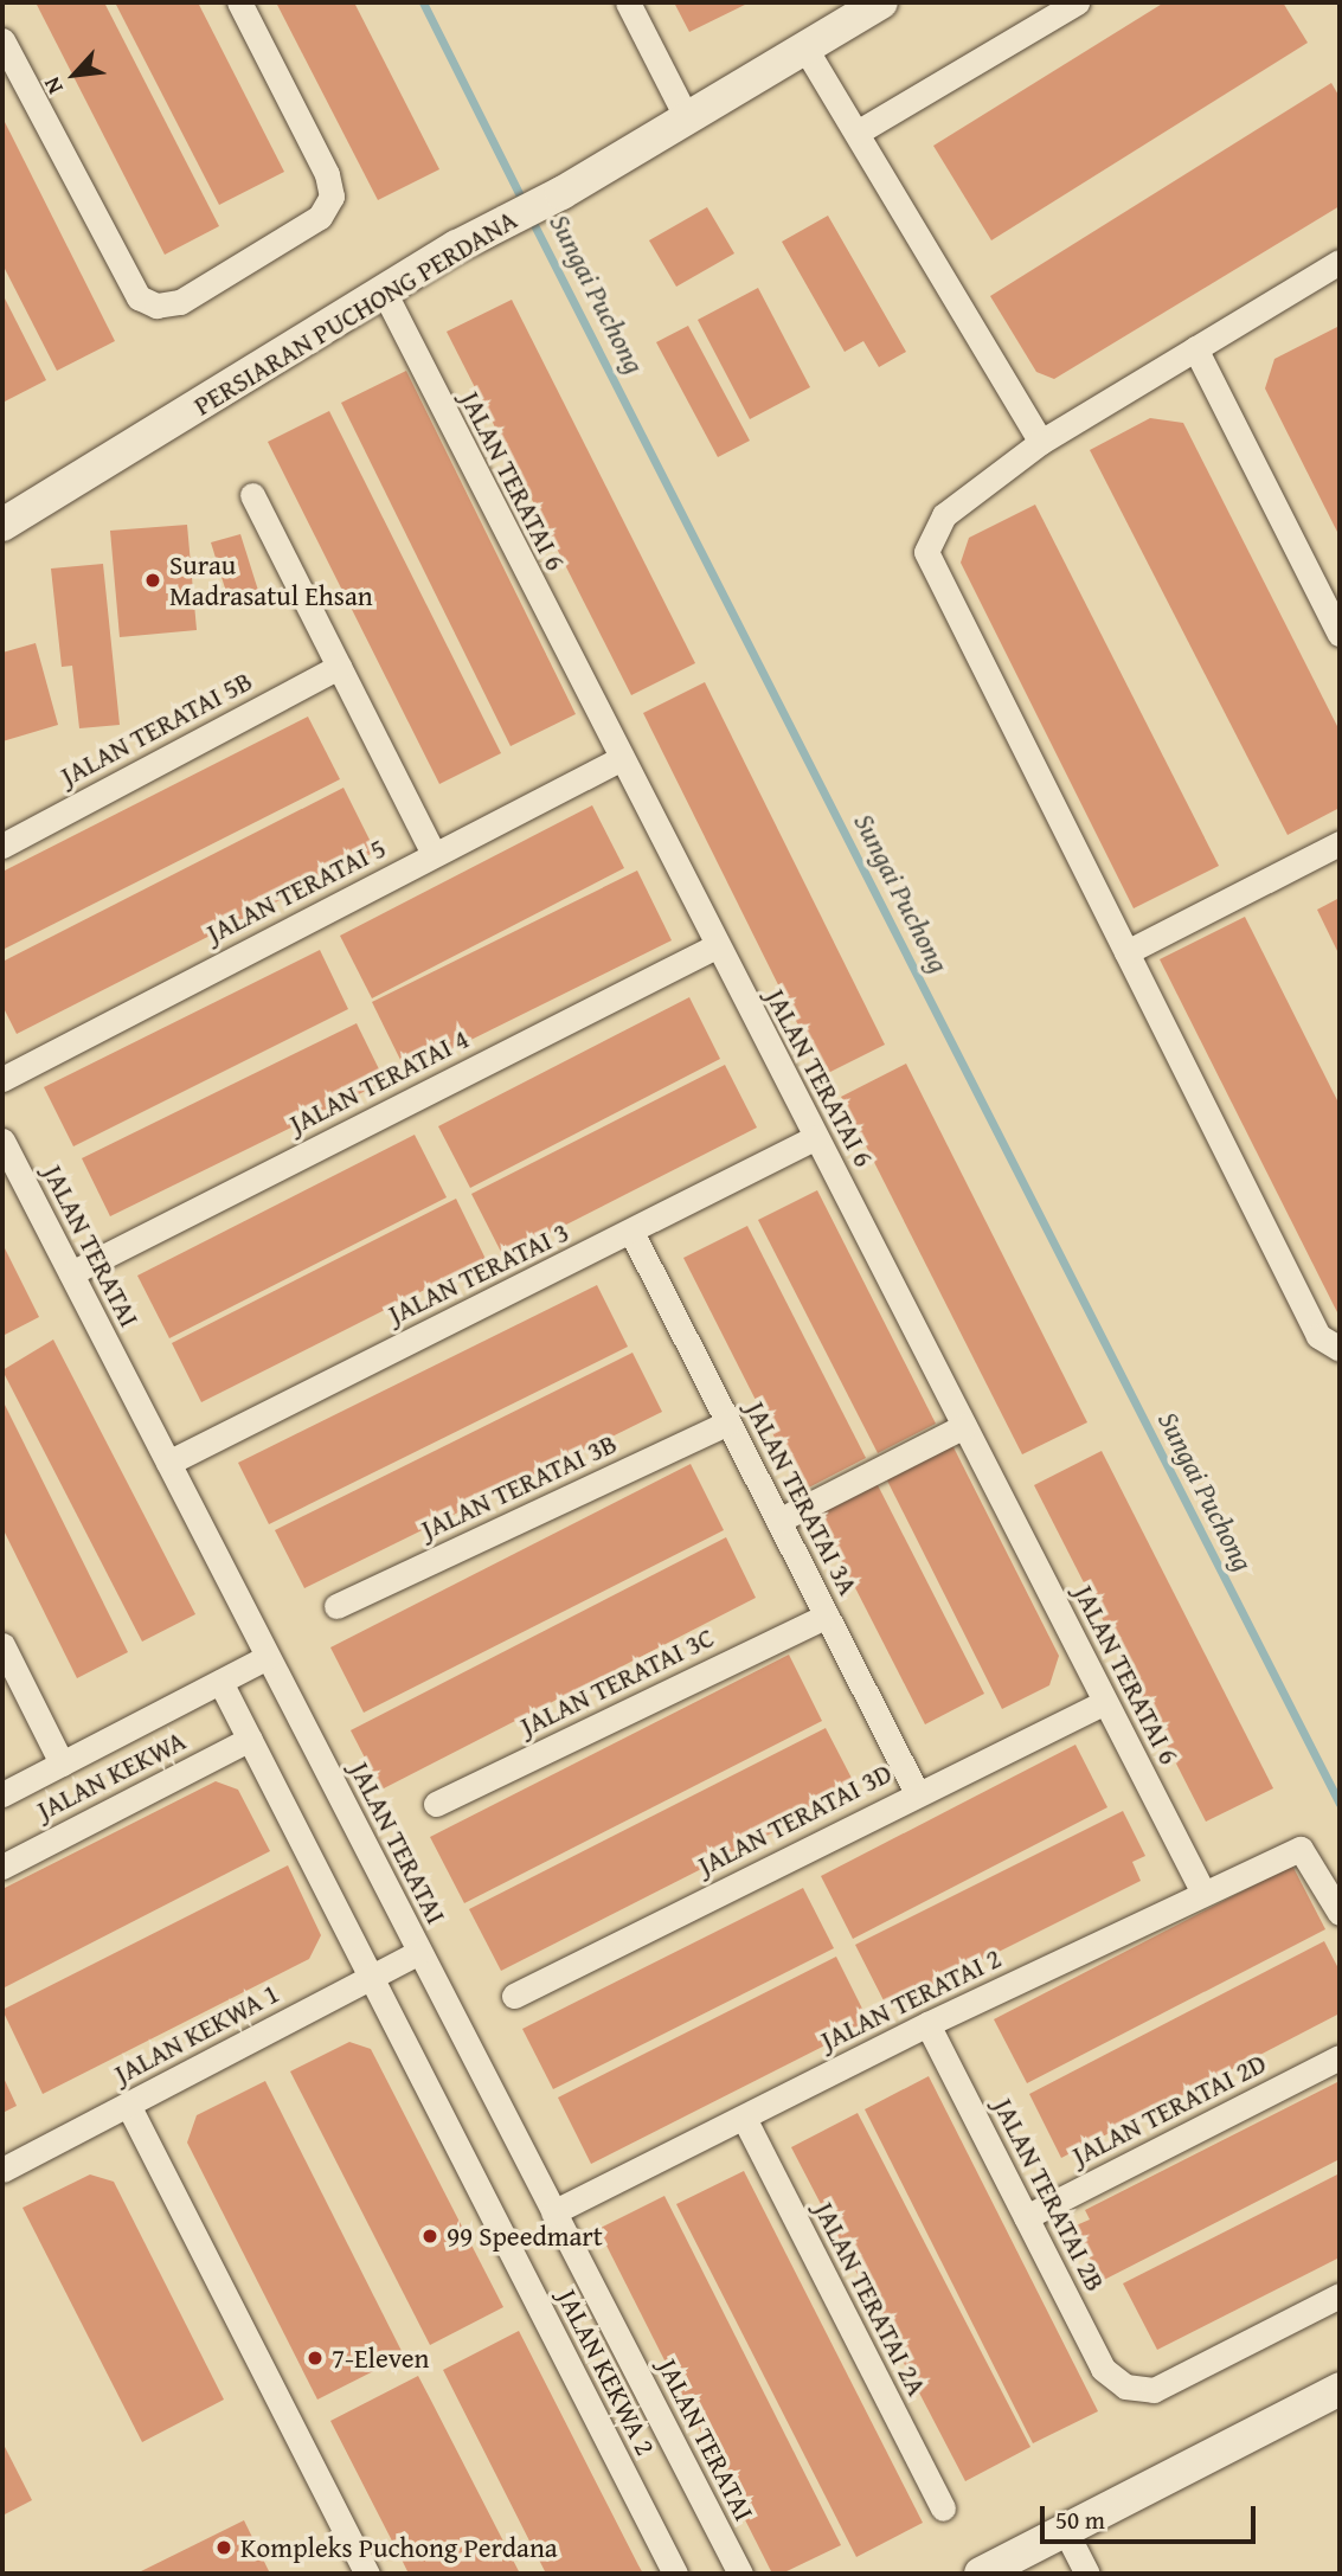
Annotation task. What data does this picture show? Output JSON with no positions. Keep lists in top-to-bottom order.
{
  "streets": {
    "street": [
      "PERSIARAN PUCHONG PERDANA",
      "JALAN TERATAI 6",
      "JALAN TERATAI 5B",
      "JALAN TERATAI 5",
      "JALAN TERATAI 4",
      "JALAN TERATAI",
      "JALAN TERATAI 3",
      "JALAN TERATAI 3B",
      "JALAN TERATAI 3A",
      "JALAN TERATAI 3C",
      "JALAN KEKWA",
      "JALAN TERATAI 3D",
      "JALAN TERATAI 2",
      "JALAN KEKWA 1",
      "JALAN TERATAI 2D",
      "JALAN TERATAI 2B",
      "JALAN TERATAI 2A",
      "JALAN KEKWA 2"
    ]
  },
  "crossings": [
    ["PERSIARAN PUCHONG PERDANA", "JALAN TERATAI 6"],
    ["JALAN TERATAI 6", "JALAN TERATAI 5"],
    ["JALAN TERATAI 6", "JALAN TERATAI 4"],
    ["JALAN TERATAI 6", "JALAN TERATAI 3"],
    ["JALAN TERATAI 6", "JALAN TERATAI 3D"],
    ["JALAN TERATAI 6", "JALAN TERATAI 2"],
    ["JALAN TERATAI 4", "JALAN TERATAI"],
    ["JALAN TERATAI", "JALAN TERATAI 3"],
    ["JALAN TERATAI", "JALAN TERATAI 2"],
    ["JALAN TERATAI", "JALAN KEKWA 1"],
    ["JALAN TERATAI 3", "JALAN TERATAI 3A"],
    ["JALAN TERATAI 3B", "JALAN TERATAI 3A"],
    ["JALAN TERATAI 3A", "JALAN TERATAI 3C"],
    ["JALAN TERATAI 3A", "JALAN TERATAI 3D"],
    ["JALAN KEKWA", "JALAN KEKWA 2"],
    ["JALAN TERATAI 2", "JALAN TERATAI 2B"],
    ["JALAN TERATAI 2", "JALAN TERATAI 2A"],
    ["JALAN KEKWA 1", "JALAN KEKWA 2"],
    ["JALAN TERATAI 2D", "JALAN TERATAI 2B"]
  ],
  "water": ["Sungai Puchong"],
  "places": [
    "Surau Madrasatul Ehsan",
    "99 Speedmart",
    "7-Eleven",
    "Kompleks Puchong Perdana"
  ],
  "scale_bar": "50 m",
  "north": "bottom left"
}
